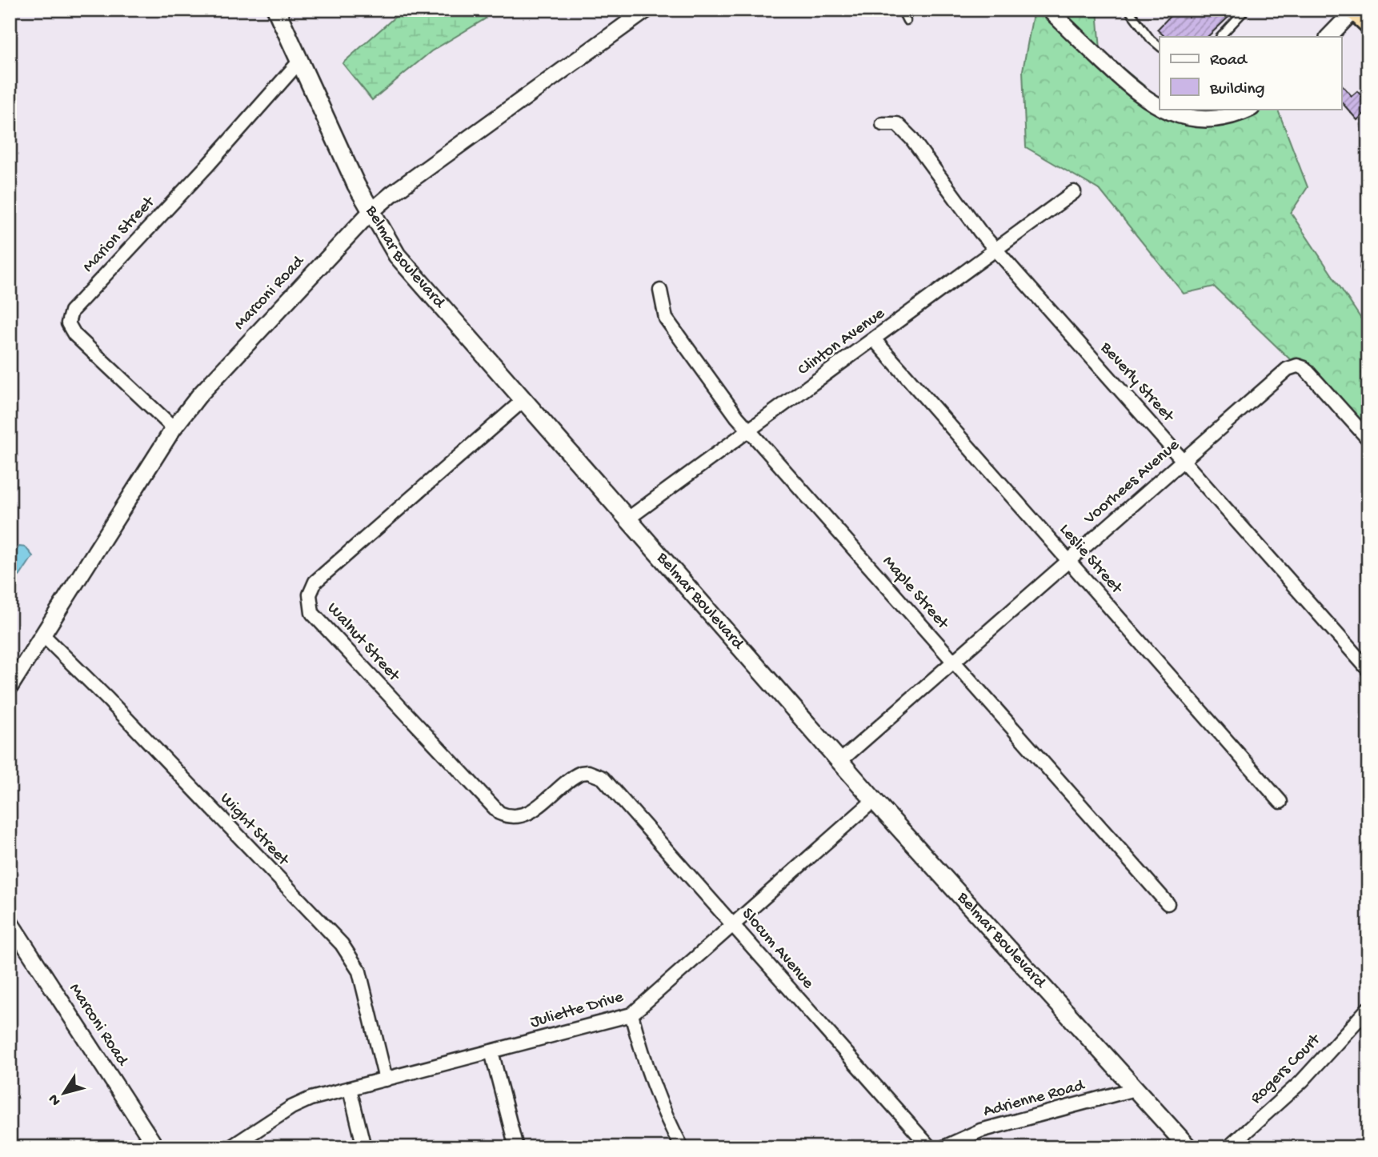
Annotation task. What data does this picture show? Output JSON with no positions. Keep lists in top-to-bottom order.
{
  "streets": {
    "main road": ["Belmar Boulevard"],
    "street": [
      "Marion Street",
      "Marconi Road",
      "Clinton Avenue",
      "Beverly Street",
      "Voorhees Avenue",
      "Leslie Street",
      "Maple Street",
      "Walnut Street",
      "Wight Street",
      "Slocum Avenue",
      "Juliette Drive",
      "Rogers Court",
      "Adrienne Road"
    ]
  },
  "crossings": [
    ["Marion Street", "Belmar Boulevard"],
    ["Marion Street", "Marconi Road"],
    ["Belmar Boulevard", "Marconi Road"],
    ["Belmar Boulevard", "Clinton Avenue"],
    ["Belmar Boulevard", "Voorhees Avenue"],
    ["Belmar Boulevard", "Walnut Street"],
    ["Belmar Boulevard", "Juliette Drive"],
    ["Belmar Boulevard", "Adrienne Road"],
    ["Marconi Road", "Wight Street"],
    ["Clinton Avenue", "Beverly Street"],
    ["Clinton Avenue", "Leslie Street"],
    ["Clinton Avenue", "Maple Street"],
    ["Beverly Street", "Voorhees Avenue"],
    ["Voorhees Avenue", "Leslie Street"],
    ["Voorhees Avenue", "Maple Street"],
    ["Walnut Street", "Slocum Avenue"],
    ["Wight Street", "Juliette Drive"],
    ["Slocum Avenue", "Juliette Drive"]
  ],
  "legend": ["Road", "Building"],
  "north": "bottom left"
}
